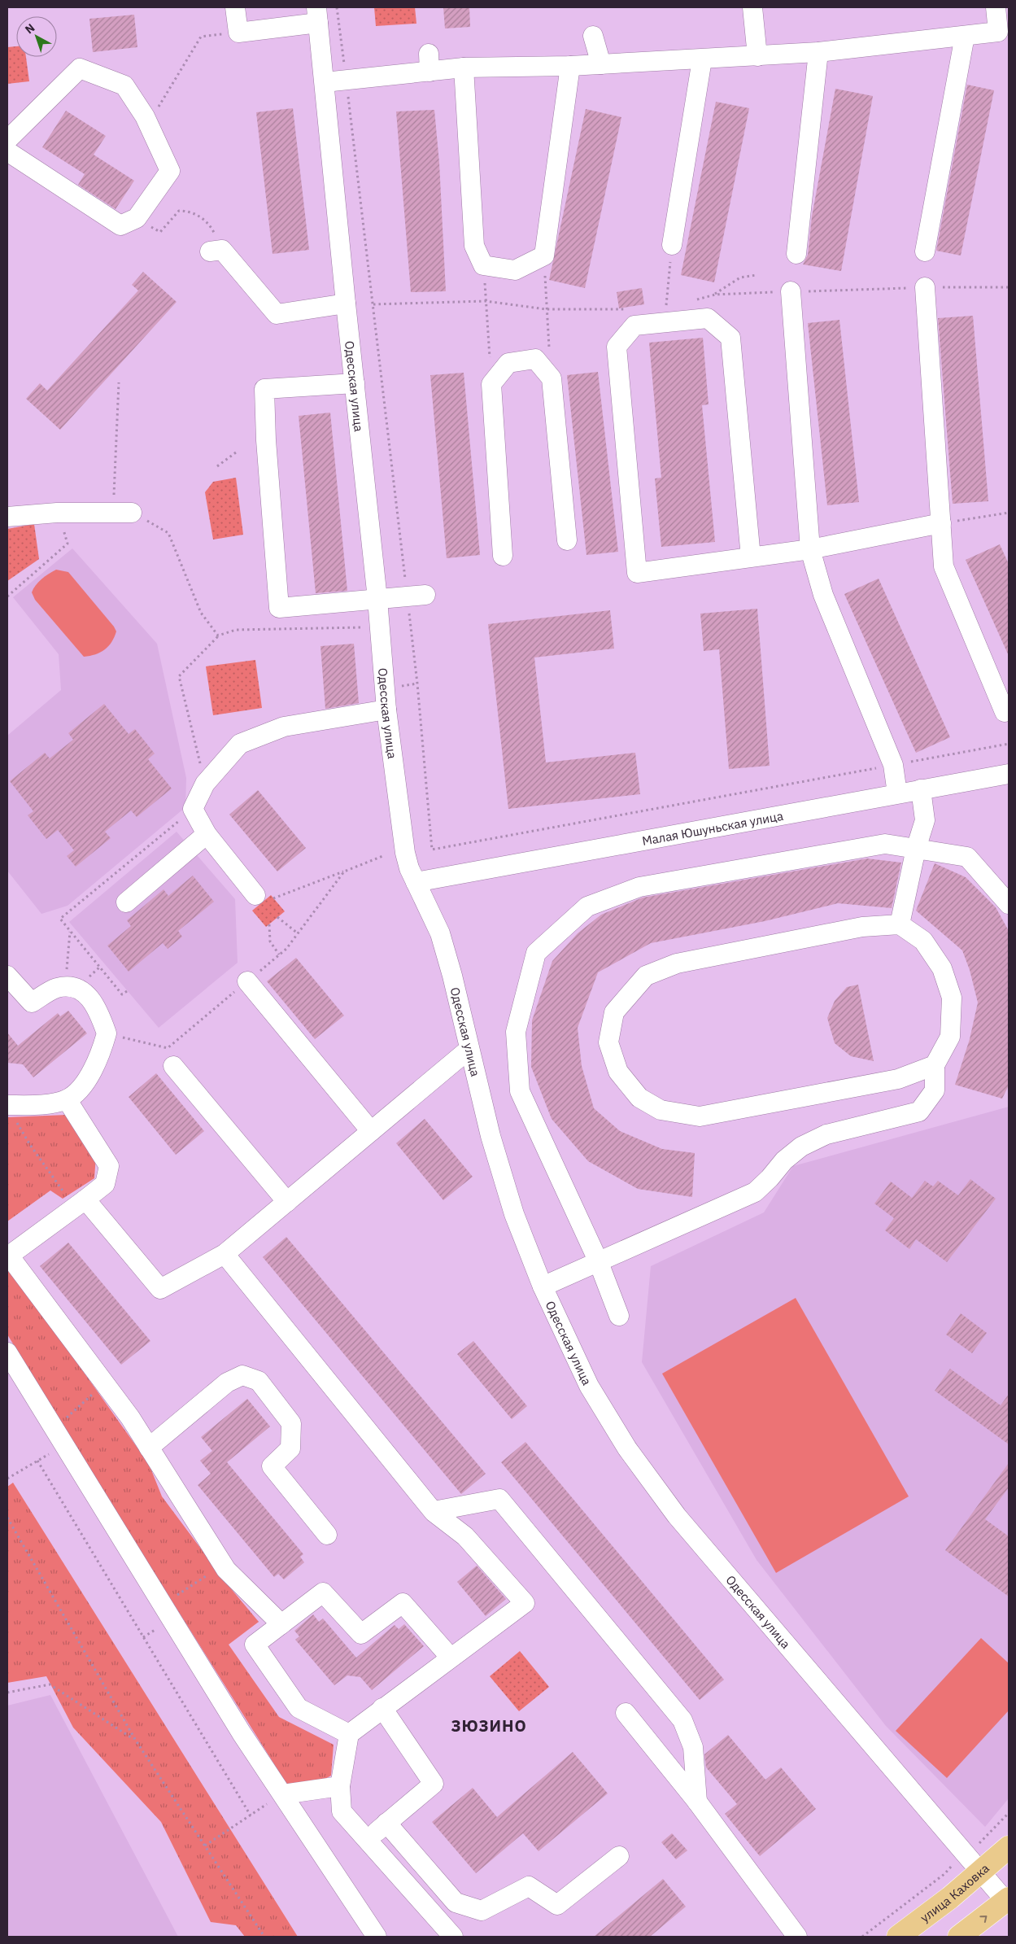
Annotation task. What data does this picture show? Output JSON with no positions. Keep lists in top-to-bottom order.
{
  "streets": {
    "main road": ["улица Каховка"],
    "street": ["Одесская улица", "Малая Юшуньская улица"]
  },
  "crossings": [
    ["Одесская улица", "Малая Юшуньская улица"],
    ["Одесская улица", "улица Каховка"]
  ],
  "districts": ["ЗЮЗИНО"],
  "north": "top left"
}
